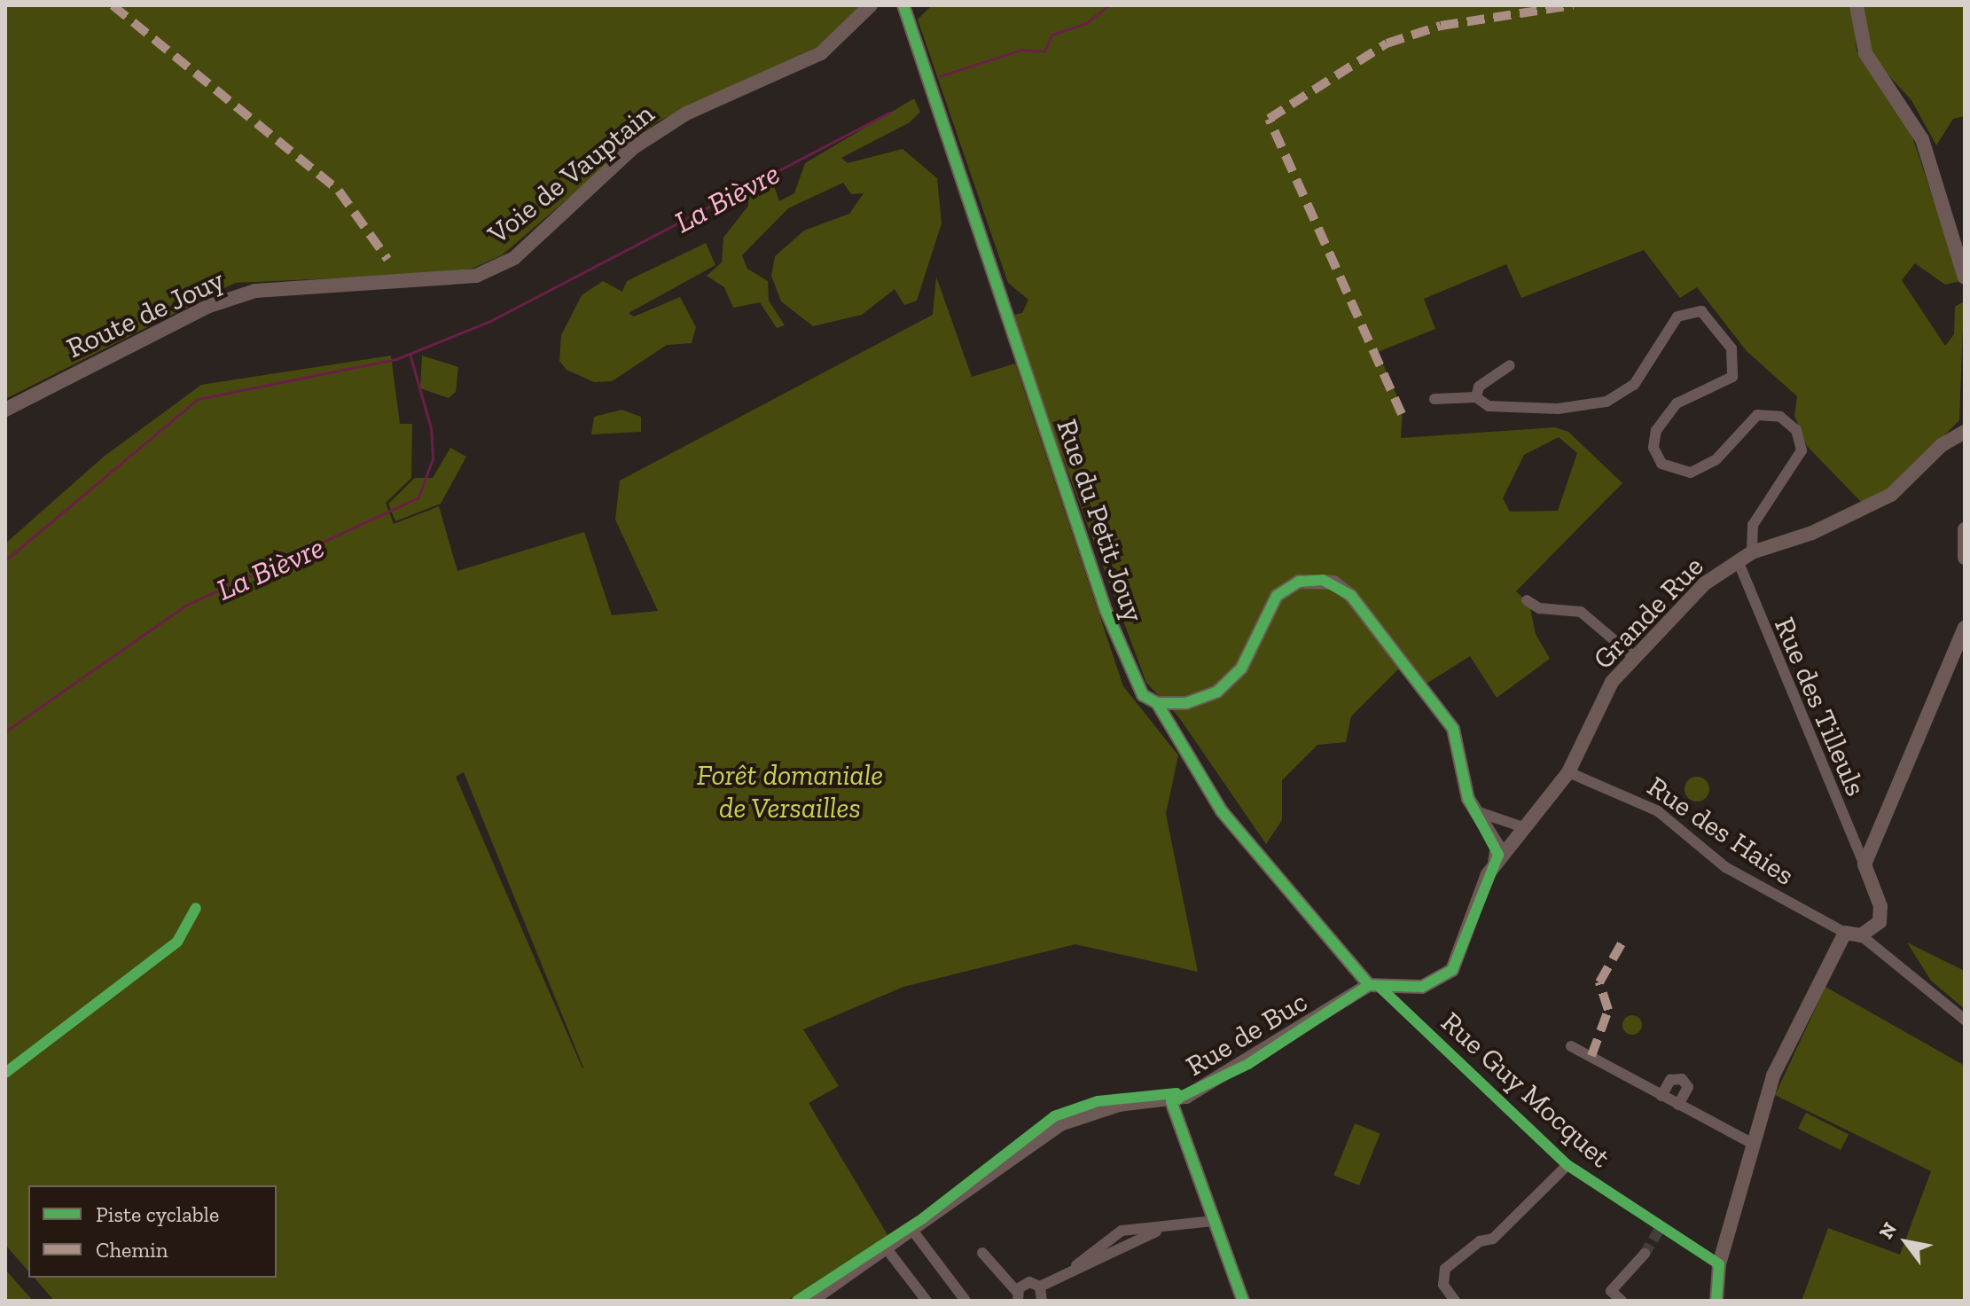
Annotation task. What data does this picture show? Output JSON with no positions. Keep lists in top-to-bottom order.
{
  "streets": {
    "street": [
      "Voie de Vauptain",
      "Route de Jouy",
      "Rue du Petit Jouy",
      "Grande Rue",
      "Rue des Tilleuls",
      "Rue des Haies",
      "Rue de Buc",
      "Rue Guy Mocquet"
    ]
  },
  "crossings": [
    ["Voie de Vauptain", "Route de Jouy"],
    ["Rue du Petit Jouy", "Grande Rue"],
    ["Rue du Petit Jouy", "Rue de Buc"],
    ["Rue du Petit Jouy", "Rue Guy Mocquet"],
    ["Grande Rue", "Rue des Tilleuls"],
    ["Grande Rue", "Rue des Haies"],
    ["Grande Rue", "Rue de Buc"],
    ["Grande Rue", "Rue Guy Mocquet"],
    ["Rue de Buc", "Rue Guy Mocquet"]
  ],
  "water": ["La Bièvre"],
  "parks": ["Forêt domaniale de Versailles"],
  "legend": ["Piste cyclable", "Chemin"],
  "north": "top left"
}
